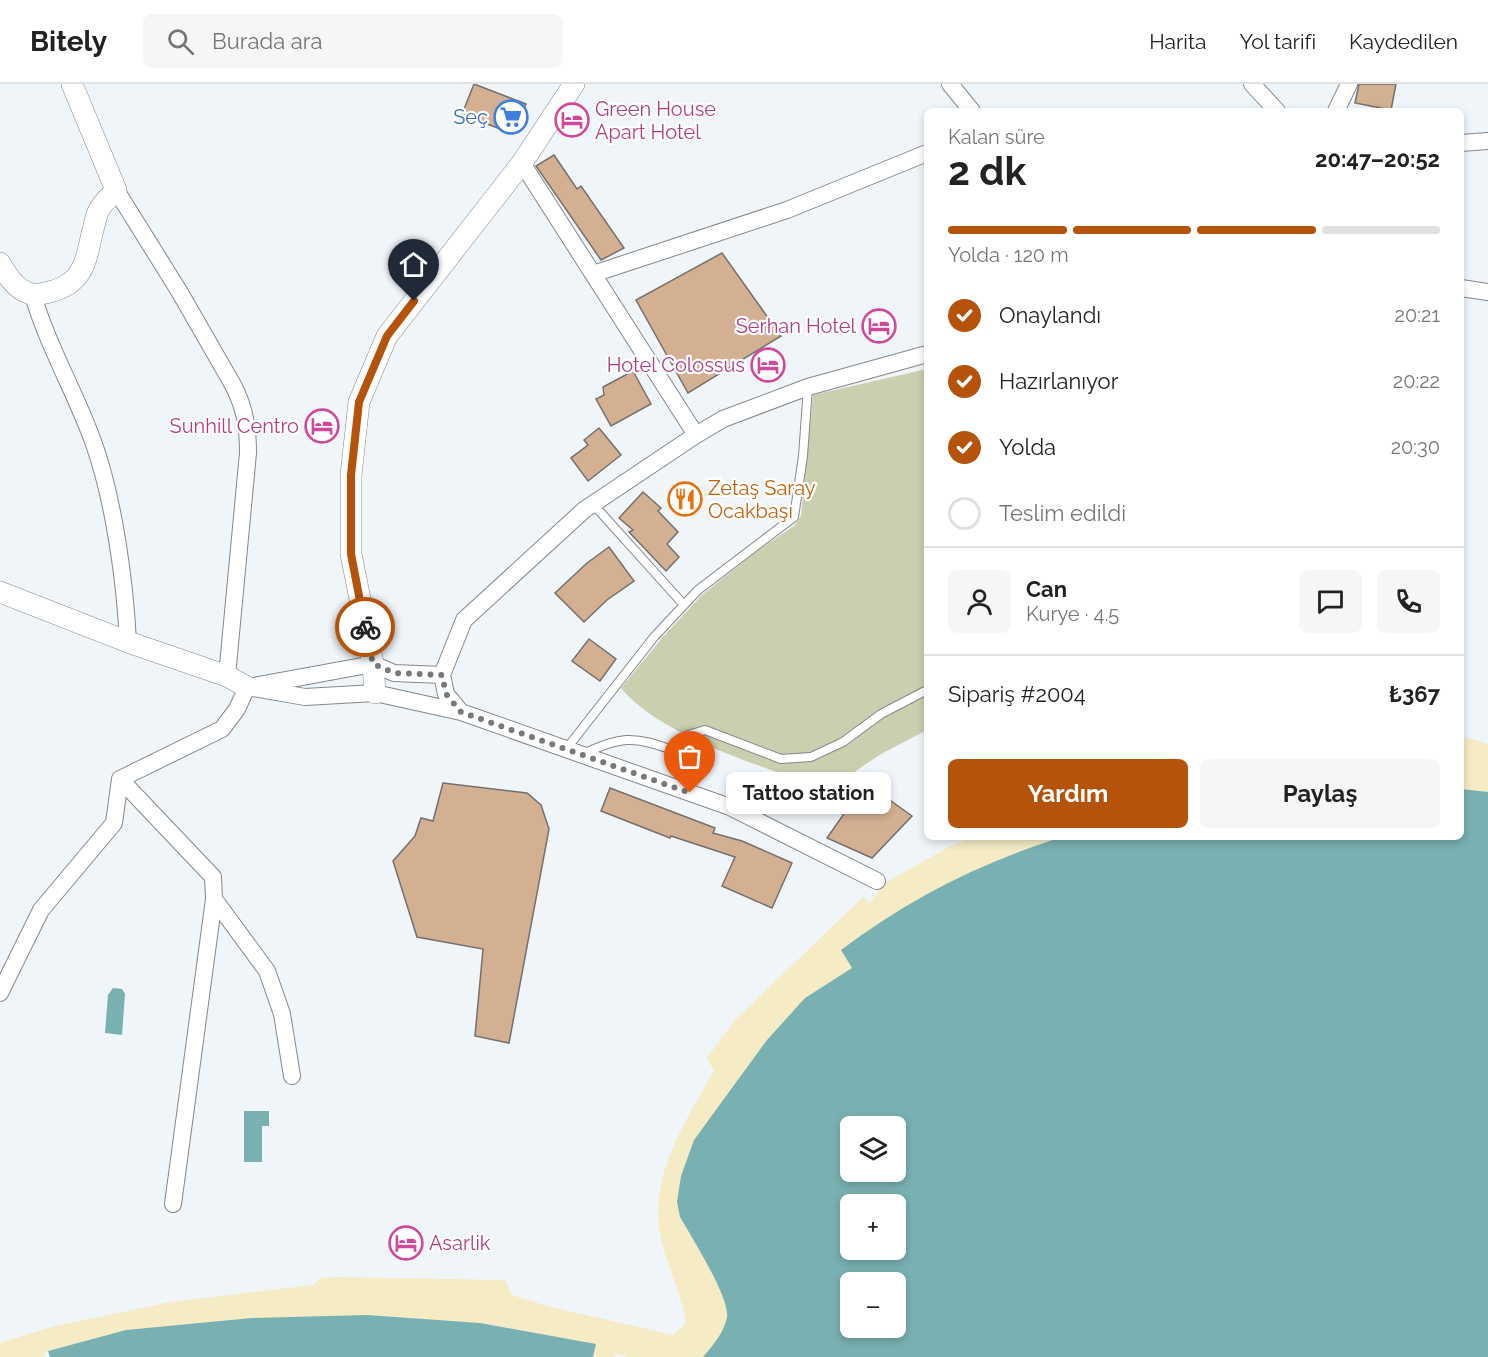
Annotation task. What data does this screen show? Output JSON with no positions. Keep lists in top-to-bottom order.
{
  "places": {
    "supermarket": ["Seç"],
    "hotel": [
      "Green House Apart Hotel",
      "Serhan Hotel",
      "Hotel Colossus",
      "Sunhill Centro",
      "Asarlik"
    ],
    "restaurant": ["Zetaş Saray Ocakbaşı"],
    "other": ["Tattoo station"]
  },
  "page": {
    "header": "Bitely",
    "search": "Burada ara",
    "nav": ["Harita", "Yol tarifi", "Kaydedilen"],
    "heading": ["2 dk", "Kalan süre", "20:47–20:52"],
    "panel": [
      "Can",
      "Kurye · 4.5",
      "Sipariş #2004",
      "₺367"
    ],
    "bar": "Yolda · 120 m",
    "list": [
      ["Onaylandı", "20:21"],
      ["Hazırlanıyor", "20:22"],
      ["Yolda", "20:30"],
      "Teslim edildi"
    ],
    "buttons": ["Yardım", "Paylaş"],
    "bubble": "Tattoo station",
    "map_buttons": ["+", "−"]
  }
}
